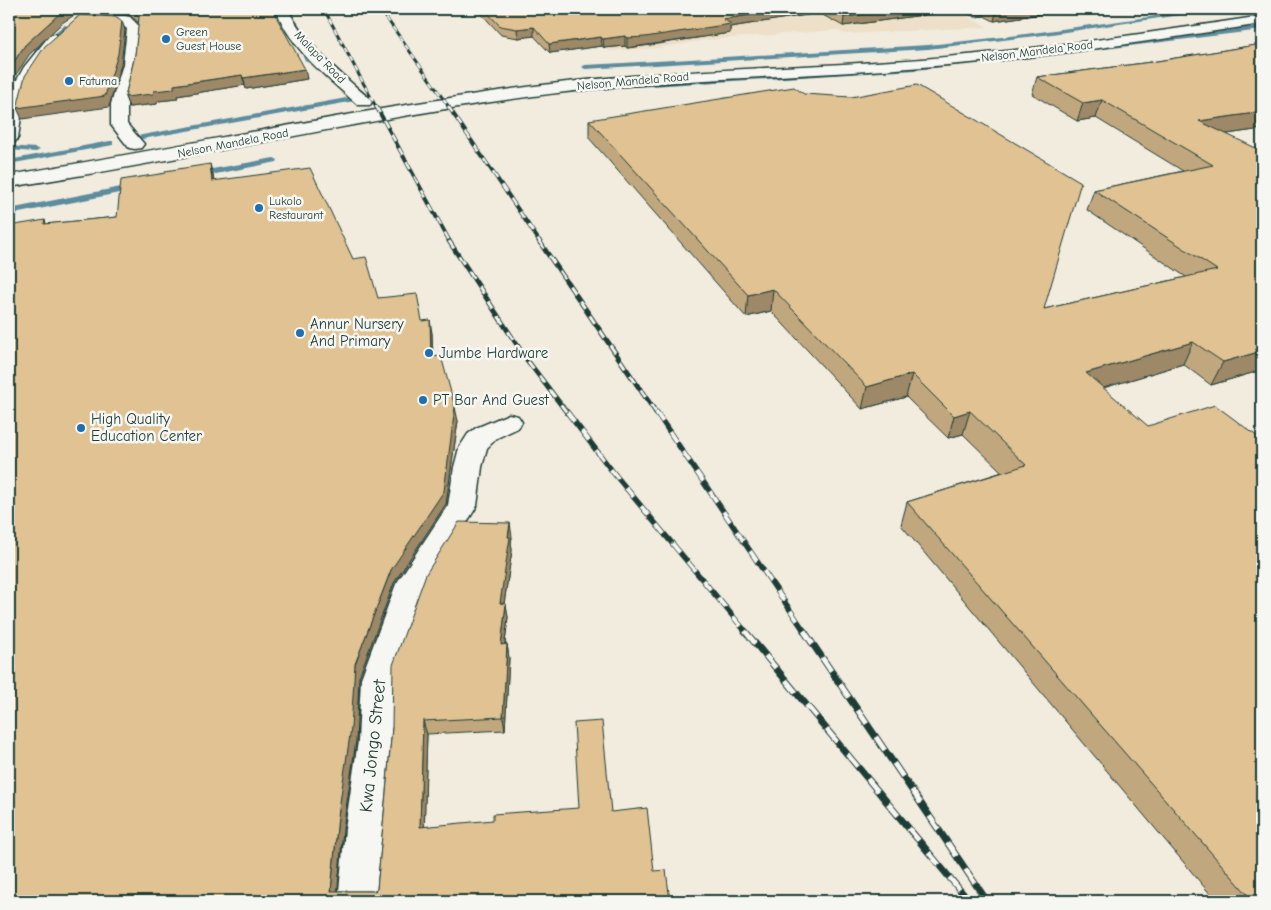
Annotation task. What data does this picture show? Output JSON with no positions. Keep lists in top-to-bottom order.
{
  "streets": {
    "main road": ["Nelson Mandela Road", "Malapa Road", "Kwa Jongo Street"]
  },
  "crossings": [
    ["Nelson Mandela Road", "Malapa Road"]
  ],
  "places": [
    "Green Guest House",
    "Fatuma",
    "Lukolo Restaurant",
    "Annur Nursery And Primary",
    "Jumbe Hardware",
    "PT Bar And Guest",
    "High Quality Education Center"
  ]
}
